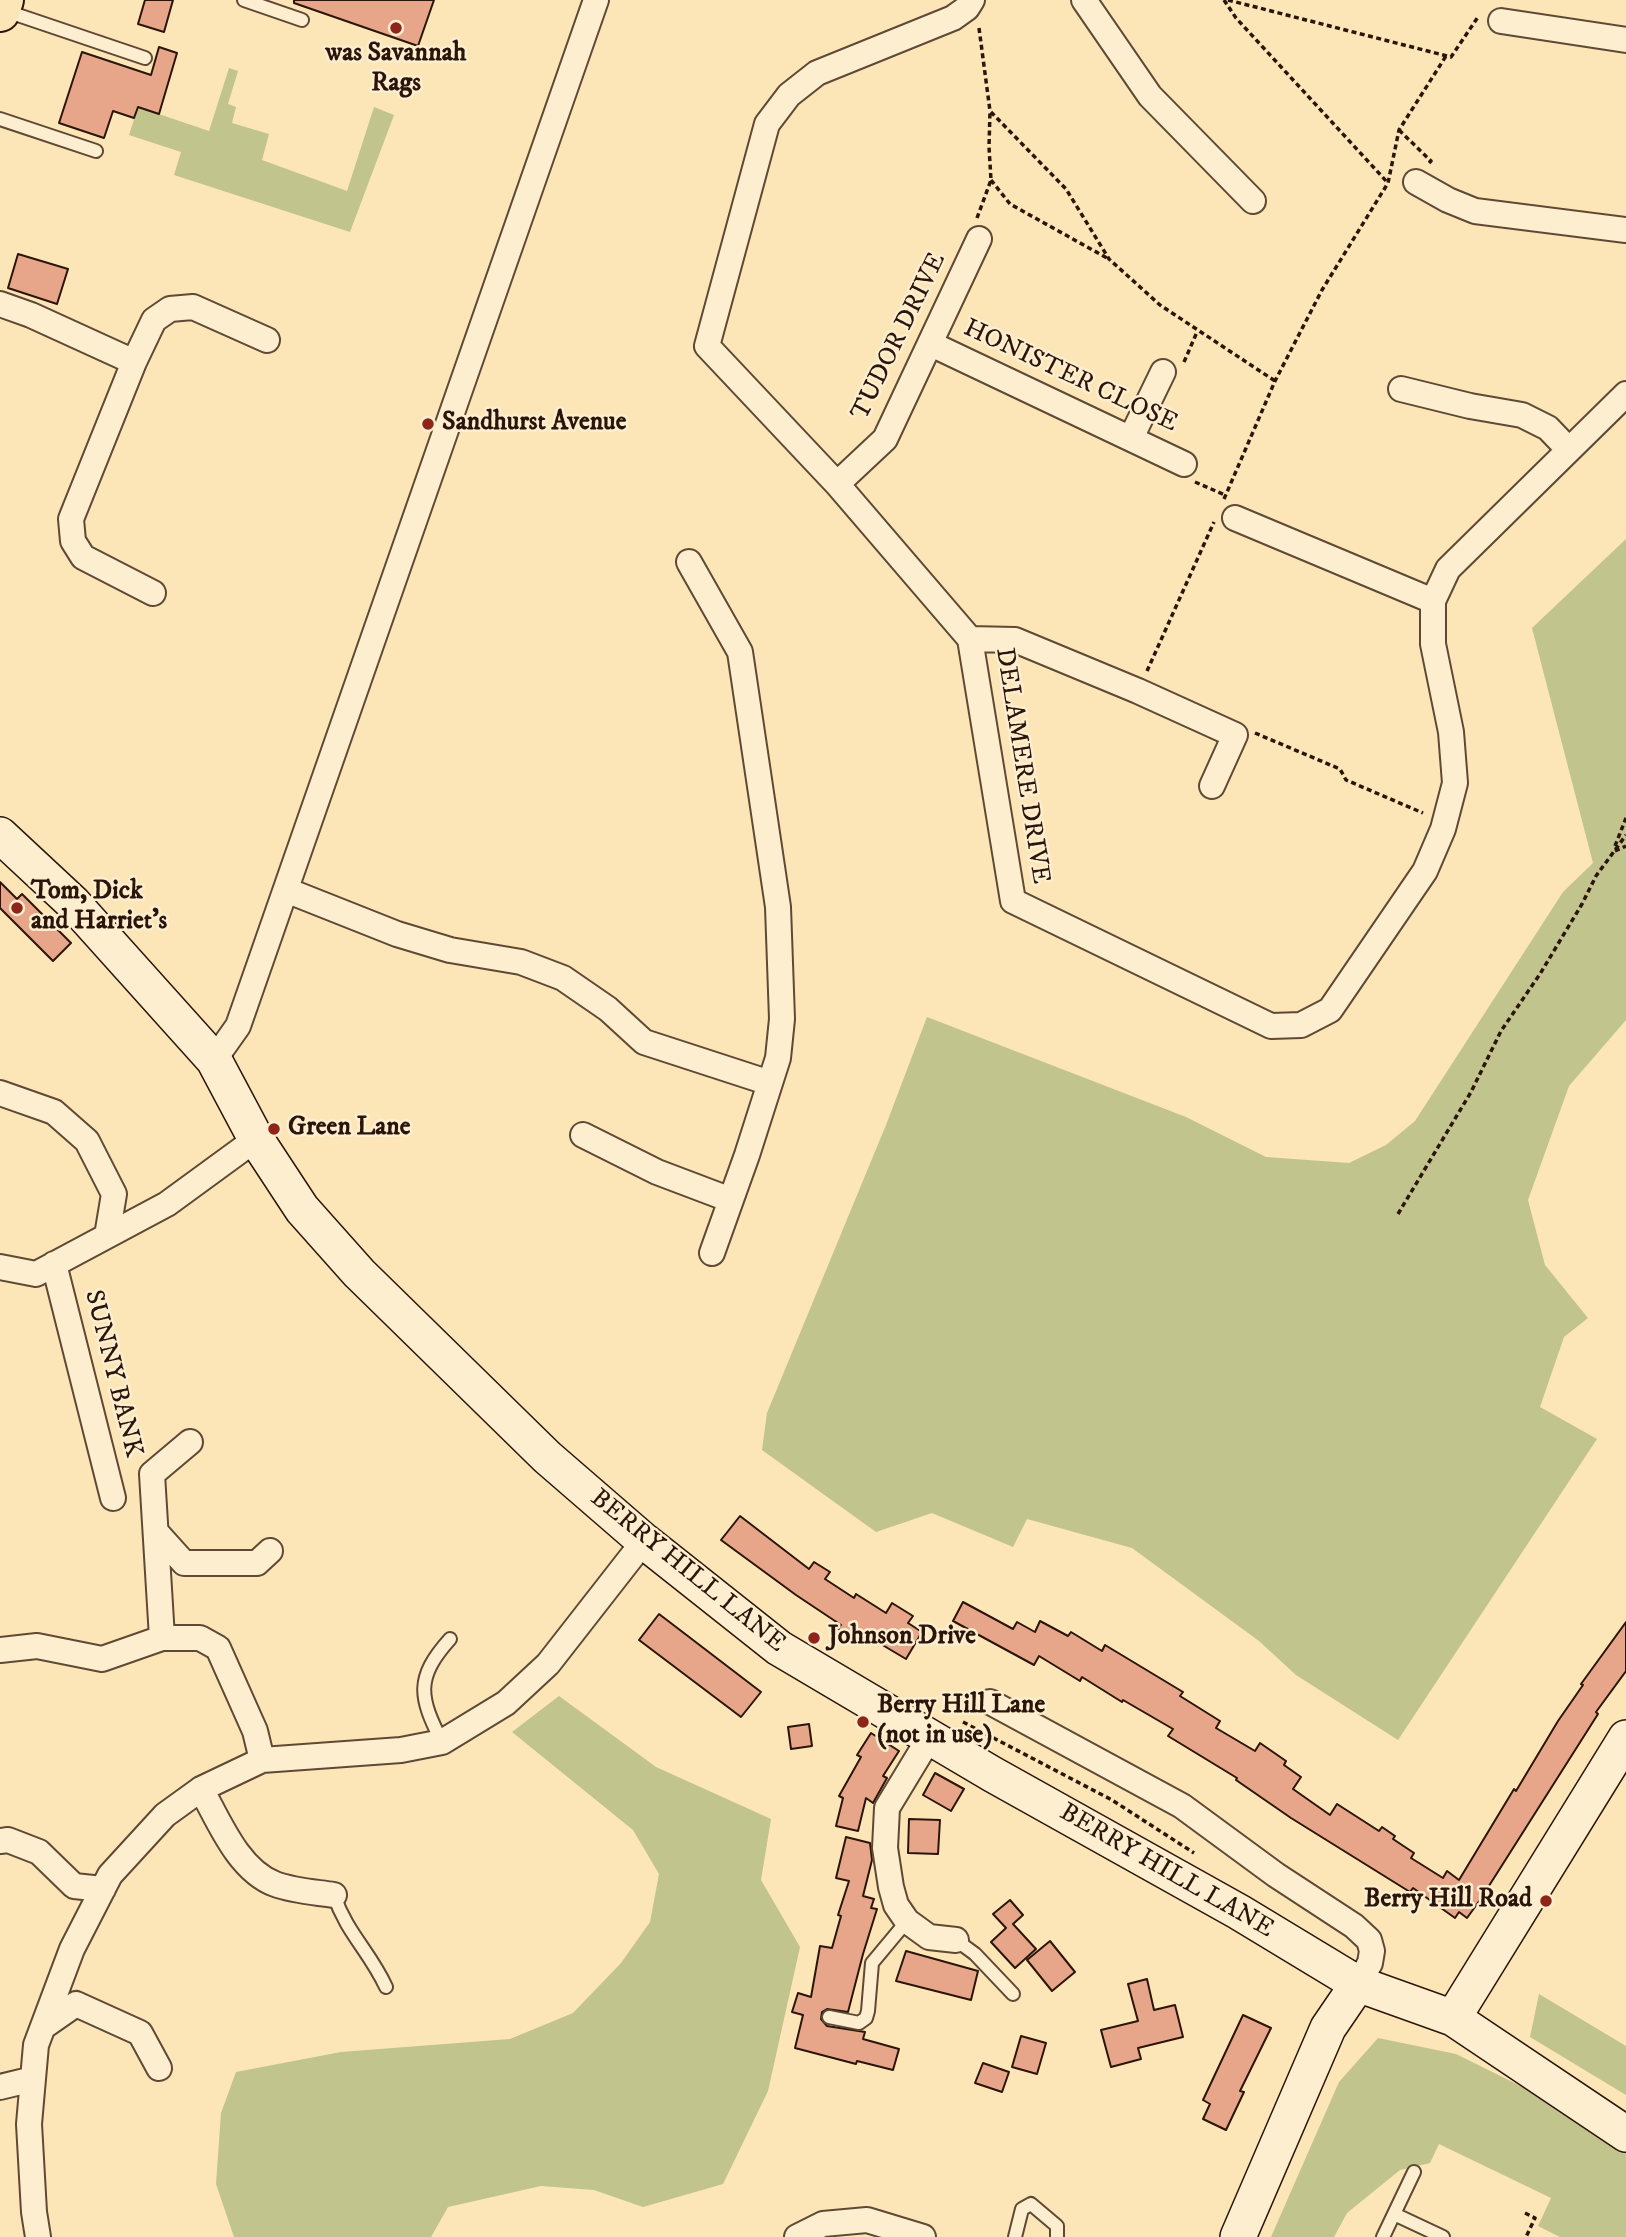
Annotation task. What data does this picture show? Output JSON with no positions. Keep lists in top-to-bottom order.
{
  "streets": {
    "street": [
      "TUDOR DRIVE",
      "HONISTER CLOSE",
      "DELAMERE DRIVE",
      "SUNNY BANK",
      "BERRY HILL LANE"
    ]
  },
  "crossings": [
    ["TUDOR DRIVE", "HONISTER CLOSE"],
    ["TUDOR DRIVE", "DELAMERE DRIVE"]
  ],
  "places": [
    "was Savannah Rags",
    "Sandhurst Avenue",
    "Tom, Dick and Harriet's",
    "Green Lane",
    "Johnson Drive",
    "Berry Hill Lane (not in use)",
    "Berry Hill Road"
  ]
}
